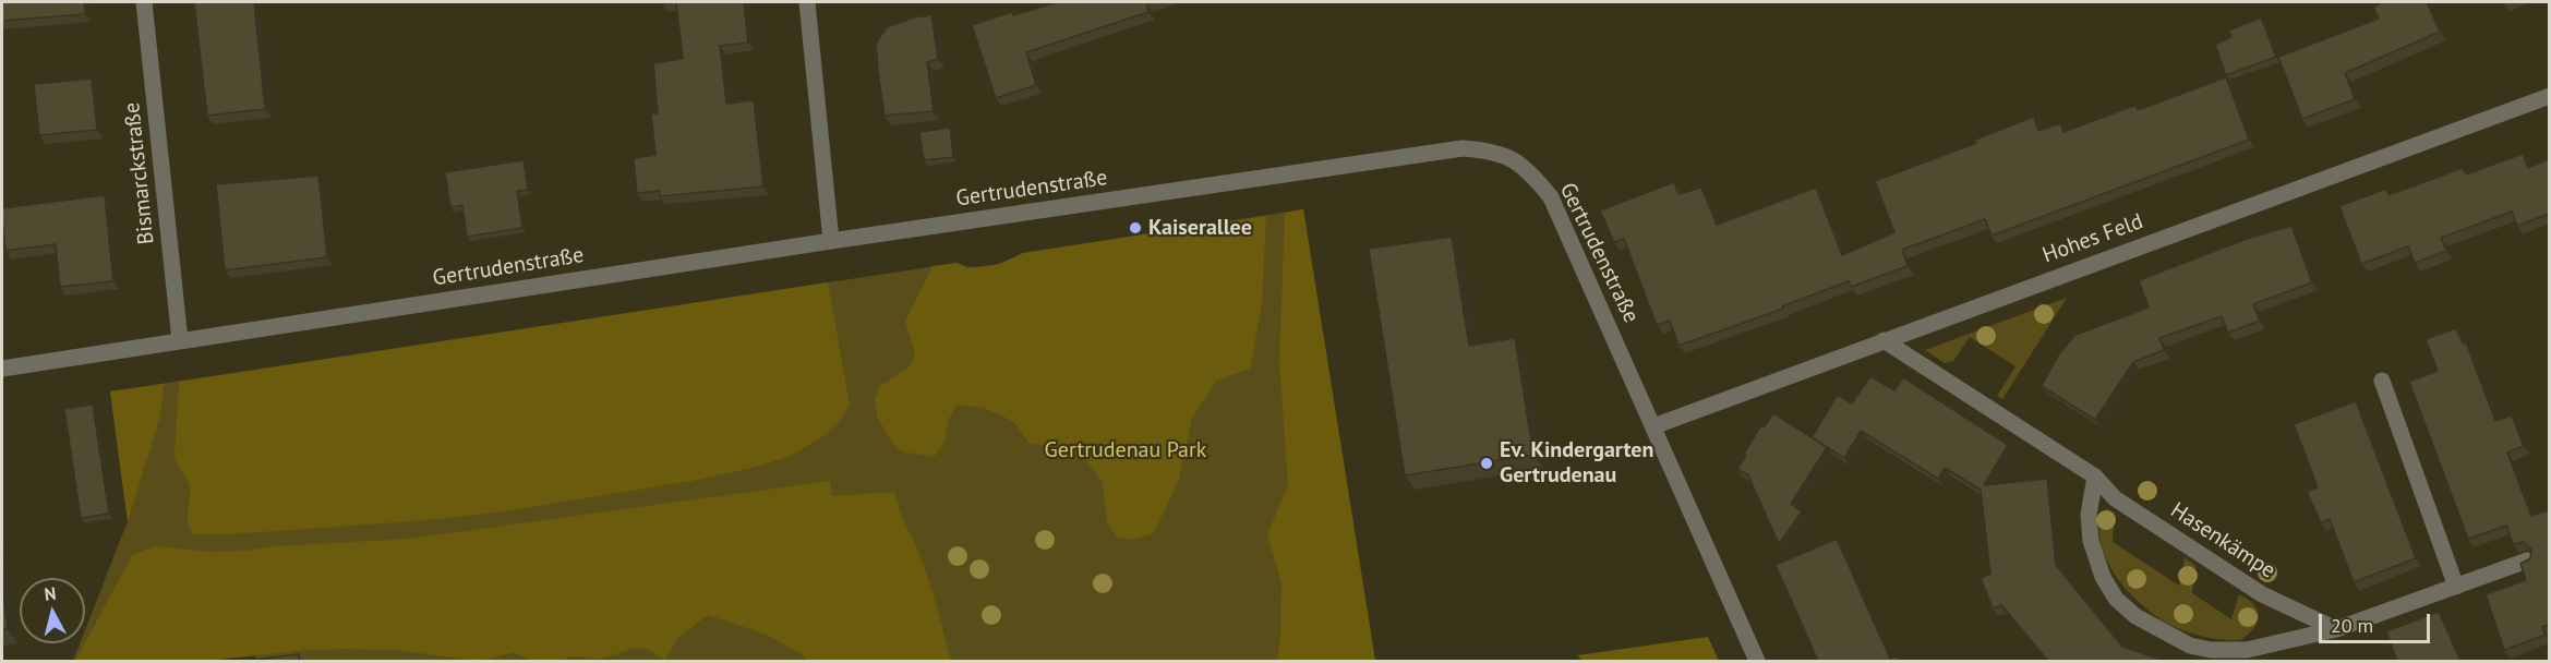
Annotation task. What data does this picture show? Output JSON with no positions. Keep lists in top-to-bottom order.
{
  "streets": {
    "street": [
      "Bismarckstraße",
      "Gertrudenstraße",
      "Hohes Feld",
      "Hasenkämpe"
    ]
  },
  "crossings": [
    ["Bismarckstraße", "Gertrudenstraße"],
    ["Gertrudenstraße", "Hohes Feld"],
    ["Hohes Feld", "Hasenkämpe"]
  ],
  "parks": ["Gertrudenau Park"],
  "places": ["Kaiserallee", "Ev. Kindergarten Gertrudenau"],
  "scale_bar": "20 m",
  "north": "top"
}
